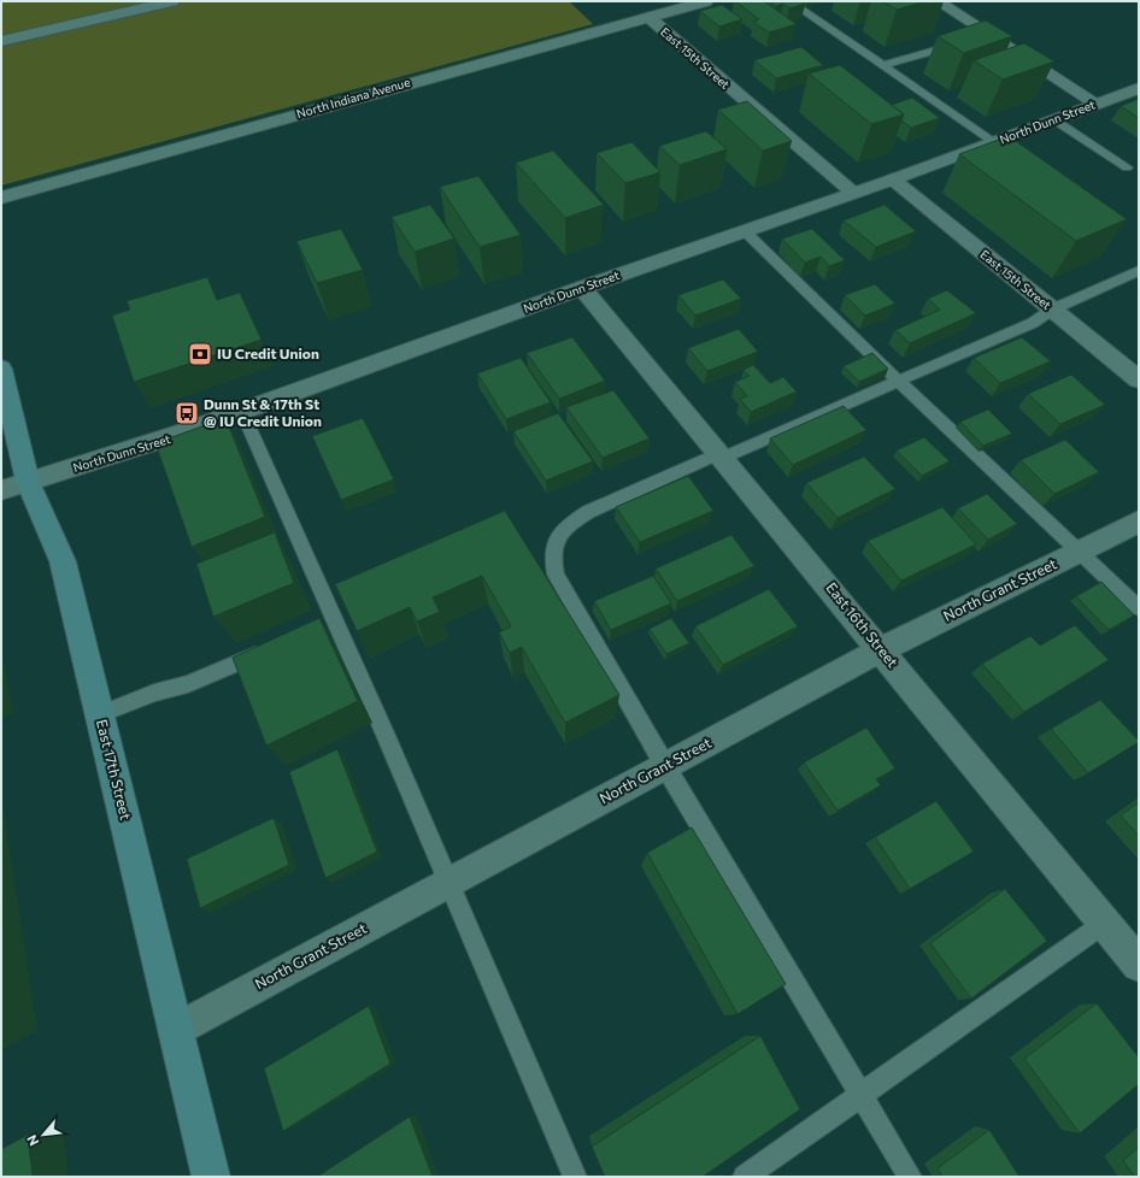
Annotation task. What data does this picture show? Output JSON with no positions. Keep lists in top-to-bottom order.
{
  "streets": {
    "main road": ["East 17th Street"],
    "street": [
      "East 15th Street",
      "North Indiana Avenue",
      "North Dunn Street",
      "North Grant Street",
      "East 16th Street"
    ]
  },
  "crossings": [
    ["East 15th Street", "North Indiana Avenue"],
    ["East 15th Street", "North Dunn Street"],
    ["North Dunn Street", "East 16th Street"],
    ["North Dunn Street", "East 17th Street"],
    ["North Grant Street", "East 16th Street"],
    ["North Grant Street", "East 17th Street"]
  ],
  "places": {
    "bank": ["IU Credit Union"],
    "bus stop": ["Dunn St & 17th St @ IU Credit Union"]
  },
  "north": "bottom left"
}
